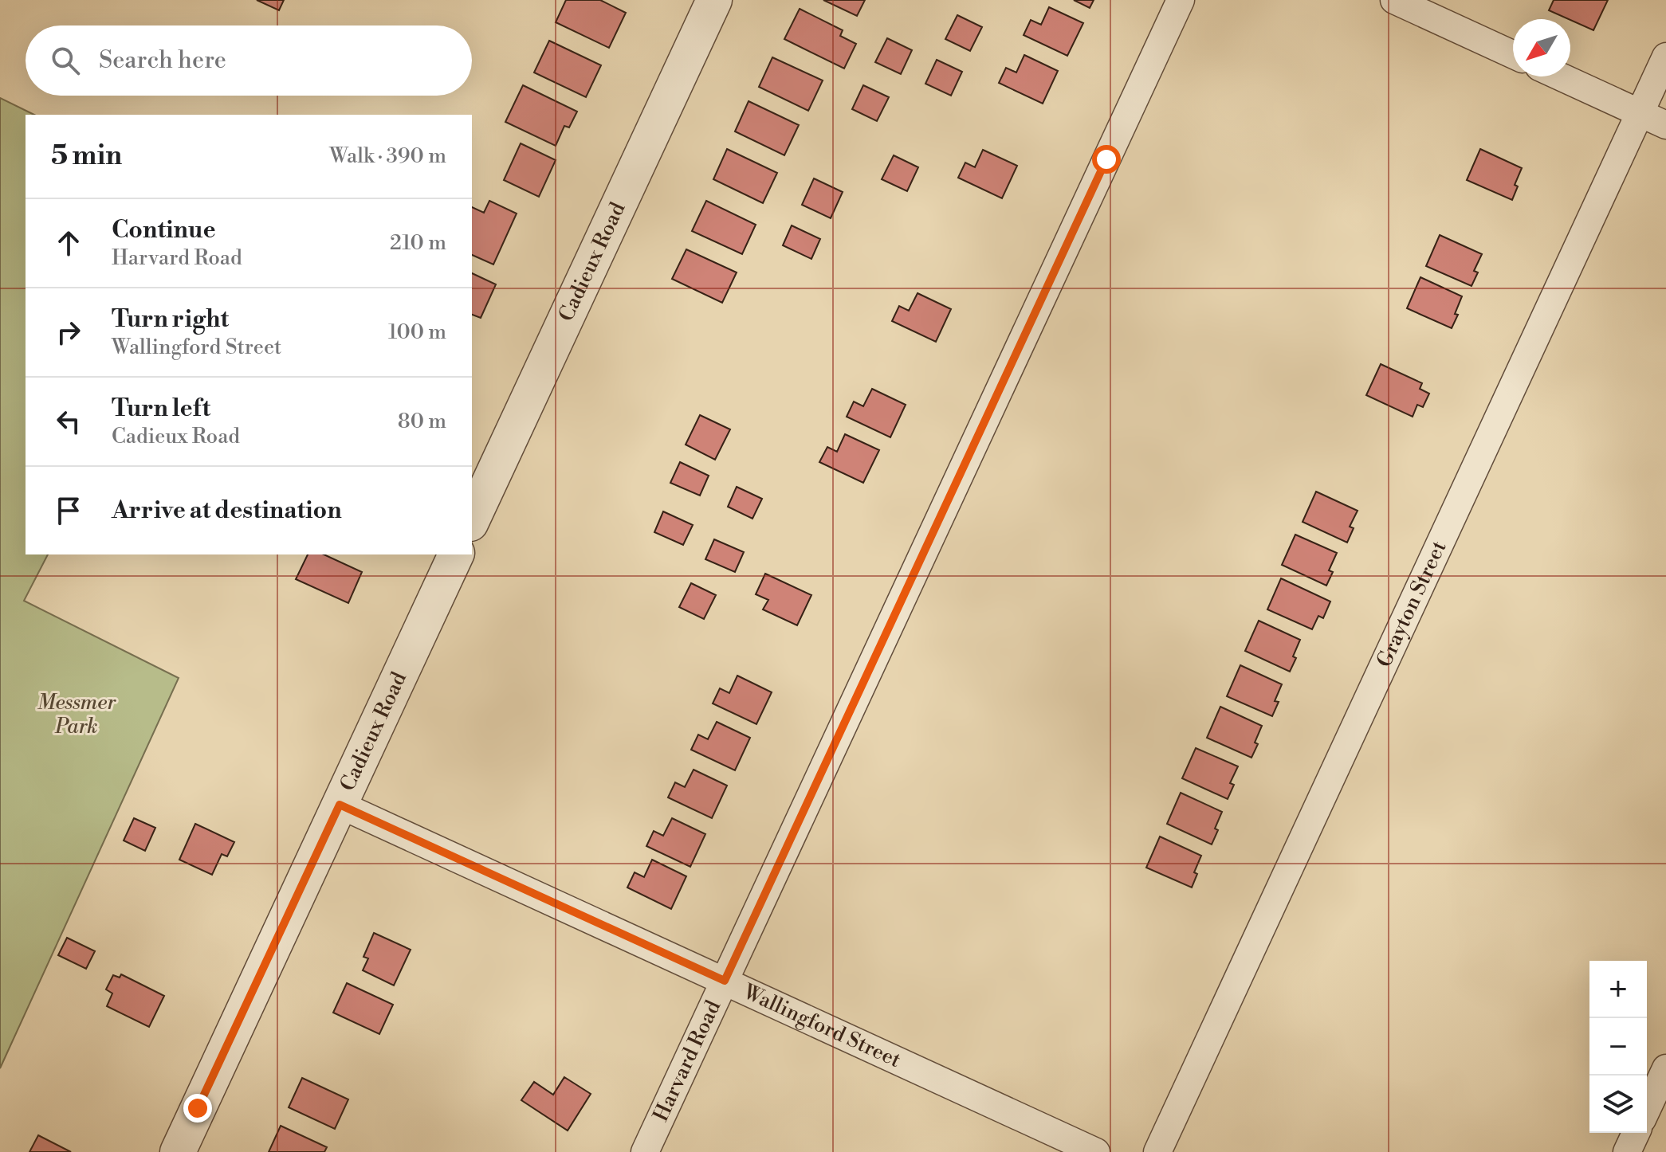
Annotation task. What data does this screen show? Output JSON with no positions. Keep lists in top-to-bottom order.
{
  "streets": {
    "street": [
      "Cadieux Road",
      "Grayton Street",
      "Wallingford Street",
      "Harvard Road"
    ]
  },
  "crossings": [
    ["Cadieux Road", "Wallingford Street"],
    ["Wallingford Street", "Harvard Road"]
  ],
  "parks": ["Messmer Park"],
  "north": "bottom left",
  "page": {
    "search": "Search here",
    "heading": ["5 min", "Walk · 390 m"],
    "list": [
      ["Continue", "Harvard Road", "210 m"],
      ["Turn right", "Wallingford Street", "100 m"],
      ["Turn left", "Cadieux Road", "80 m"],
      "Arrive at destination"
    ],
    "map_buttons": ["+", "−"]
  }
}
